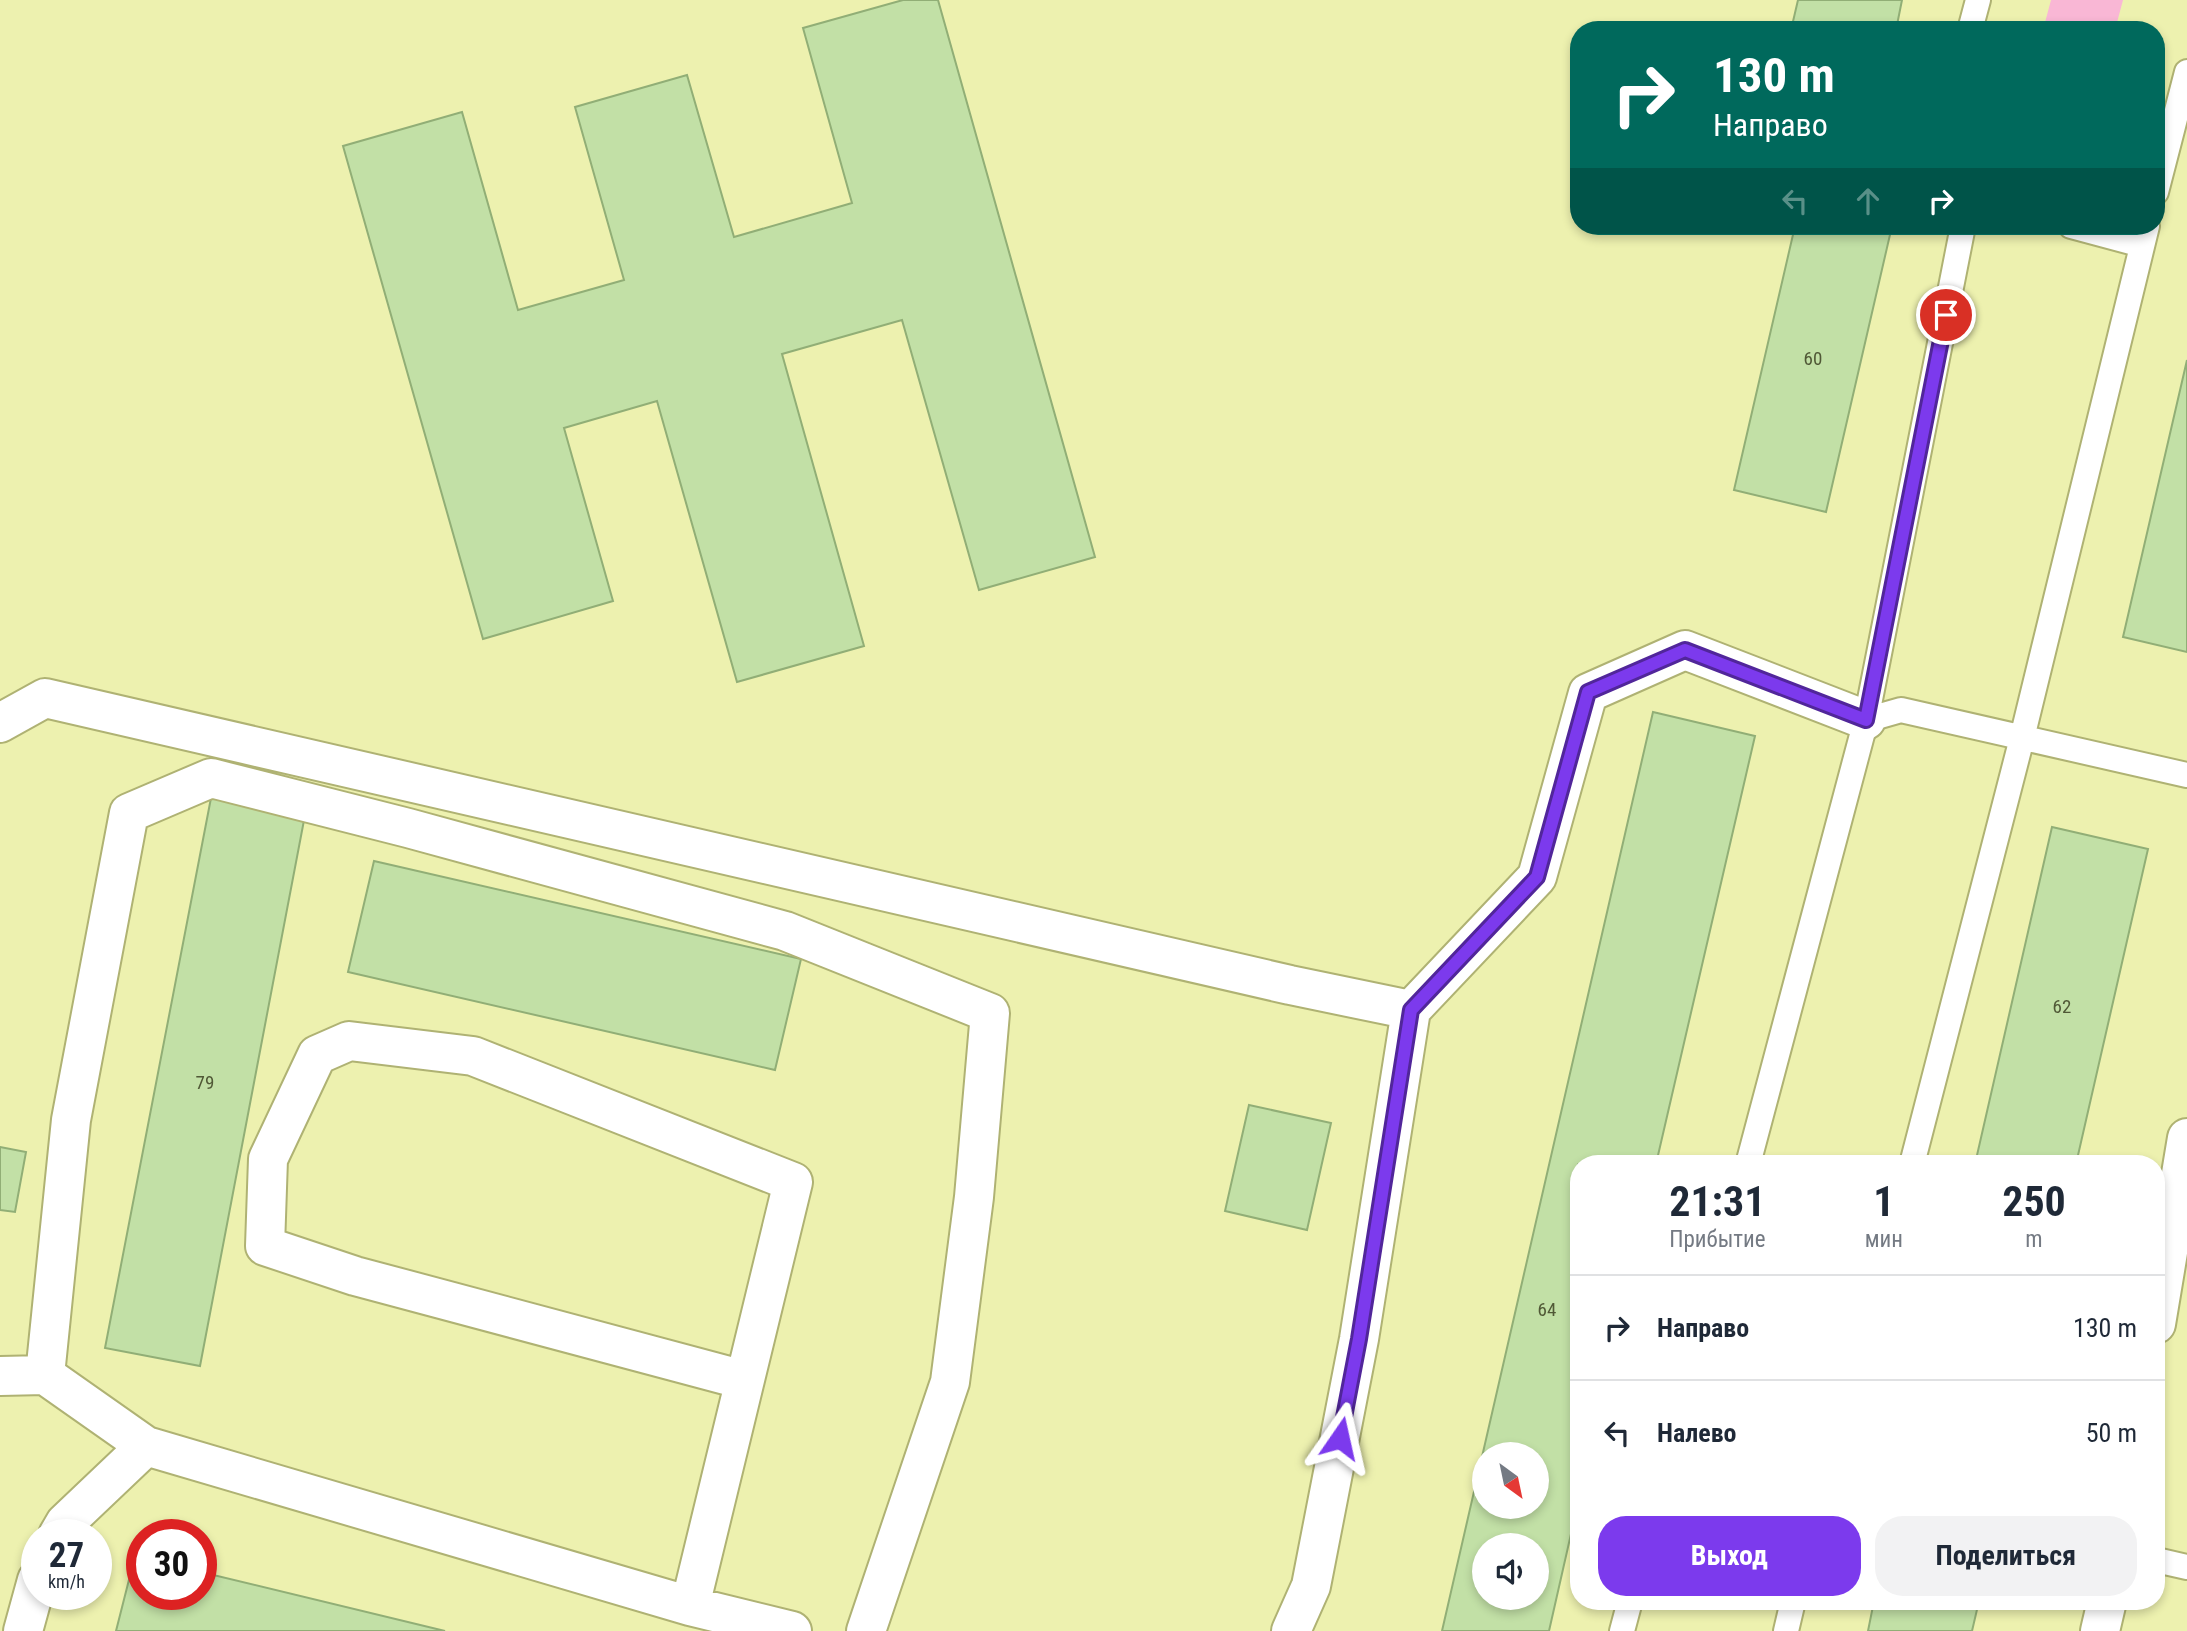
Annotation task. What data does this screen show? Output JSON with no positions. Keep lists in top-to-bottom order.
{
  "house_numbers": [
    "60",
    "62",
    "79",
    "64"
  ],
  "north": "bottom right",
  "page": {
    "turn": ["130 m", "Направо"],
    "eta": [
      "21:31",
      "Прибытие",
      "1",
      "мин",
      "250",
      "m"
    ],
    "list": [
      {
        "name": "Направо",
        "value": "130 m"
      },
      {
        "name": "Налево",
        "value": "50 m"
      }
    ],
    "buttons": ["Выход", "Поделиться"],
    "speed": "27 km/h",
    "limit": "30"
  }
}
